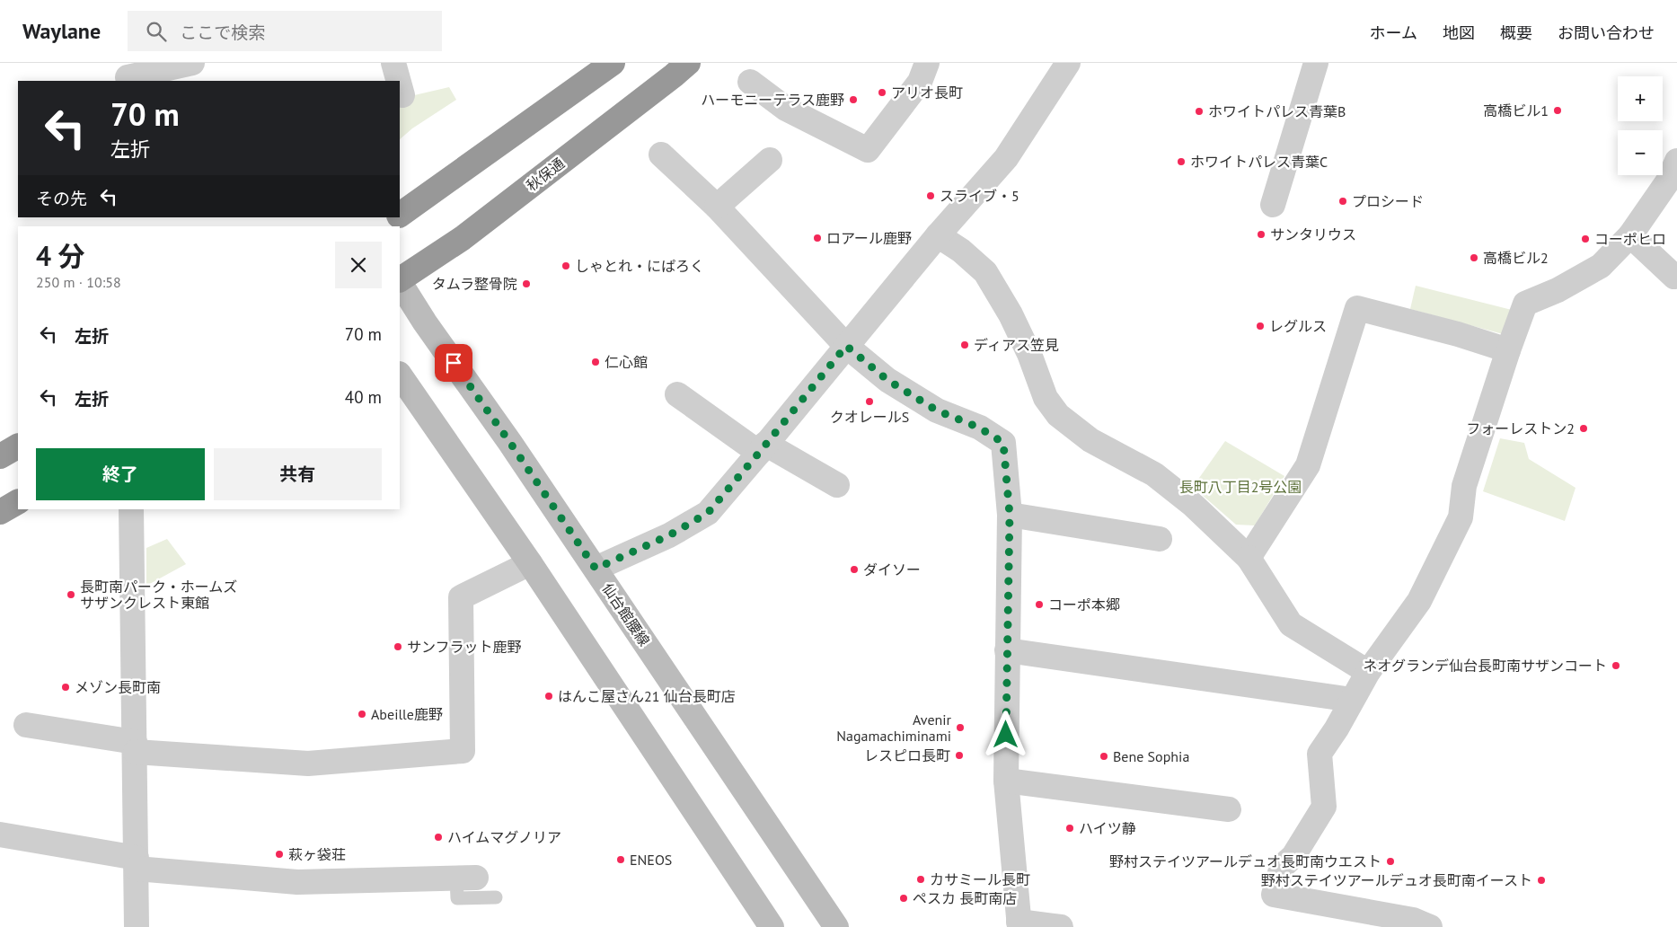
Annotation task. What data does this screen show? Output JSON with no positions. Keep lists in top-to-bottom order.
{
  "streets": {
    "highway": ["秋保通"],
    "main road": ["仙台館腰線"]
  },
  "parks": ["長町八丁目2号公園"],
  "places": [
    "アリオ長町",
    "ハーモニーテラス鹿野",
    "高橋ビル1",
    "ホワイトパレス青葉B",
    "ホワイトパレス青葉C",
    "スライブ・5",
    "プロシード",
    "サンタリウス",
    "ロアール鹿野",
    "コーポヒロ",
    "高橋ビル2",
    "しゃとれ・にぱろく",
    "タムラ整骨院",
    "レグルス",
    "ディアス笠見",
    "仁心館",
    "クオレールS",
    "フォーレストン2",
    "ダイソー",
    "長町南パーク・ホームズ サザンクレスト東館",
    "コーポ本郷",
    "サンフラット鹿野",
    "ネオグランデ仙台長町南サザンコート",
    "メゾン長町南",
    "はんこ屋さん21 仙台長町店",
    "Abeille鹿野",
    "Avenir Nagamachiminami",
    "レスピロ長町",
    "Bene Sophia",
    "ハイツ静",
    "ハイムマグノリア",
    "萩ヶ袋荘",
    "ENEOS",
    "野村ステイツアールデュオ長町南ウエスト",
    "カサミール長町",
    "野村ステイツアールデュオ長町南イースト",
    "ペスカ 長町南店"
  ],
  "page": {
    "header": "Waylane",
    "search": "ここで検索",
    "nav": [
      "ホーム",
      "地図",
      "概要",
      "お問い合わせ"
    ],
    "map_buttons": ["+", "−"],
    "turn": ["70 m", "左折"],
    "then": "その先",
    "heading": ["4 分", "250 m · 10:58"],
    "list": [
      {
        "name": "左折",
        "value": "70 m"
      },
      {
        "name": "左折",
        "value": "40 m"
      }
    ],
    "buttons": ["終了", "共有"]
  }
}
